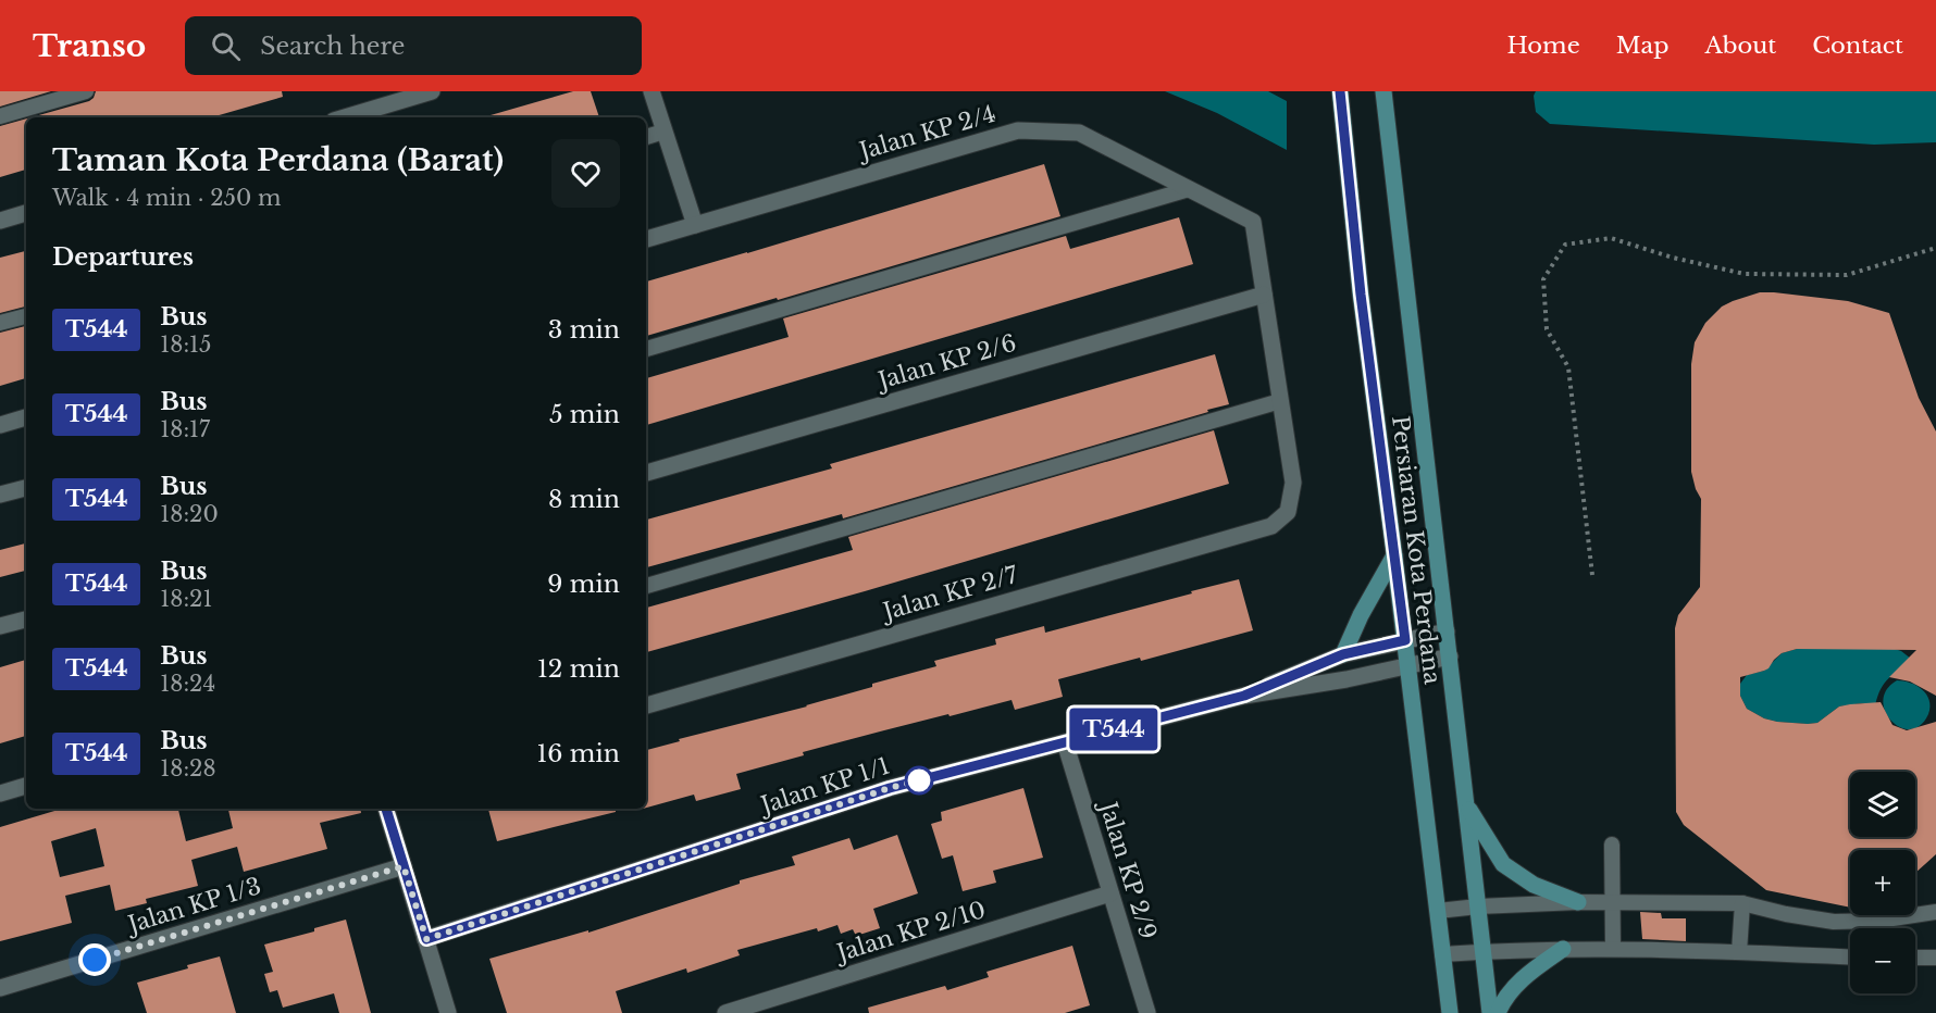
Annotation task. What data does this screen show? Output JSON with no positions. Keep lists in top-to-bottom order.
{
  "streets": {
    "street": [
      "Jalan KP 2/4",
      "Jalan KP 2/6",
      "Persiaran Kota Perdana",
      "Jalan KP 2/7",
      "Jalan KP 1/1",
      "Jalan KP 2/9",
      "Jalan KP 1/3",
      "Jalan KP 2/10"
    ]
  },
  "crossings": [
    ["Jalan KP 2/4", "Jalan KP 2/6"],
    ["Persiaran Kota Perdana", "Jalan KP 1/1"],
    ["Jalan KP 1/1", "Jalan KP 2/9"],
    ["Jalan KP 2/9", "Jalan KP 2/10"]
  ],
  "lines": ["bus line T544"],
  "page": {
    "header": "Transo",
    "search": "Search here",
    "nav": [
      "Home",
      "Map",
      "About",
      "Contact"
    ],
    "on_map": "T544",
    "heading": [
      ["Taman Kota Perdana (Barat)", "Walk · 4 min · 250 m"],
      "Departures"
    ],
    "list": [
      {
        "mark": "T544",
        "name": "Bus",
        "note": "18:15",
        "value": "3 min"
      },
      {
        "mark": "T544",
        "name": "Bus",
        "note": "18:17",
        "value": "5 min"
      },
      {
        "mark": "T544",
        "name": "Bus",
        "note": "18:20",
        "value": "8 min"
      },
      {
        "mark": "T544",
        "name": "Bus",
        "note": "18:21",
        "value": "9 min"
      },
      {
        "mark": "T544",
        "name": "Bus",
        "note": "18:24",
        "value": "12 min"
      },
      {
        "mark": "T544",
        "name": "Bus",
        "note": "18:28",
        "value": "16 min"
      }
    ],
    "map_buttons": ["+", "−"]
  }
}
